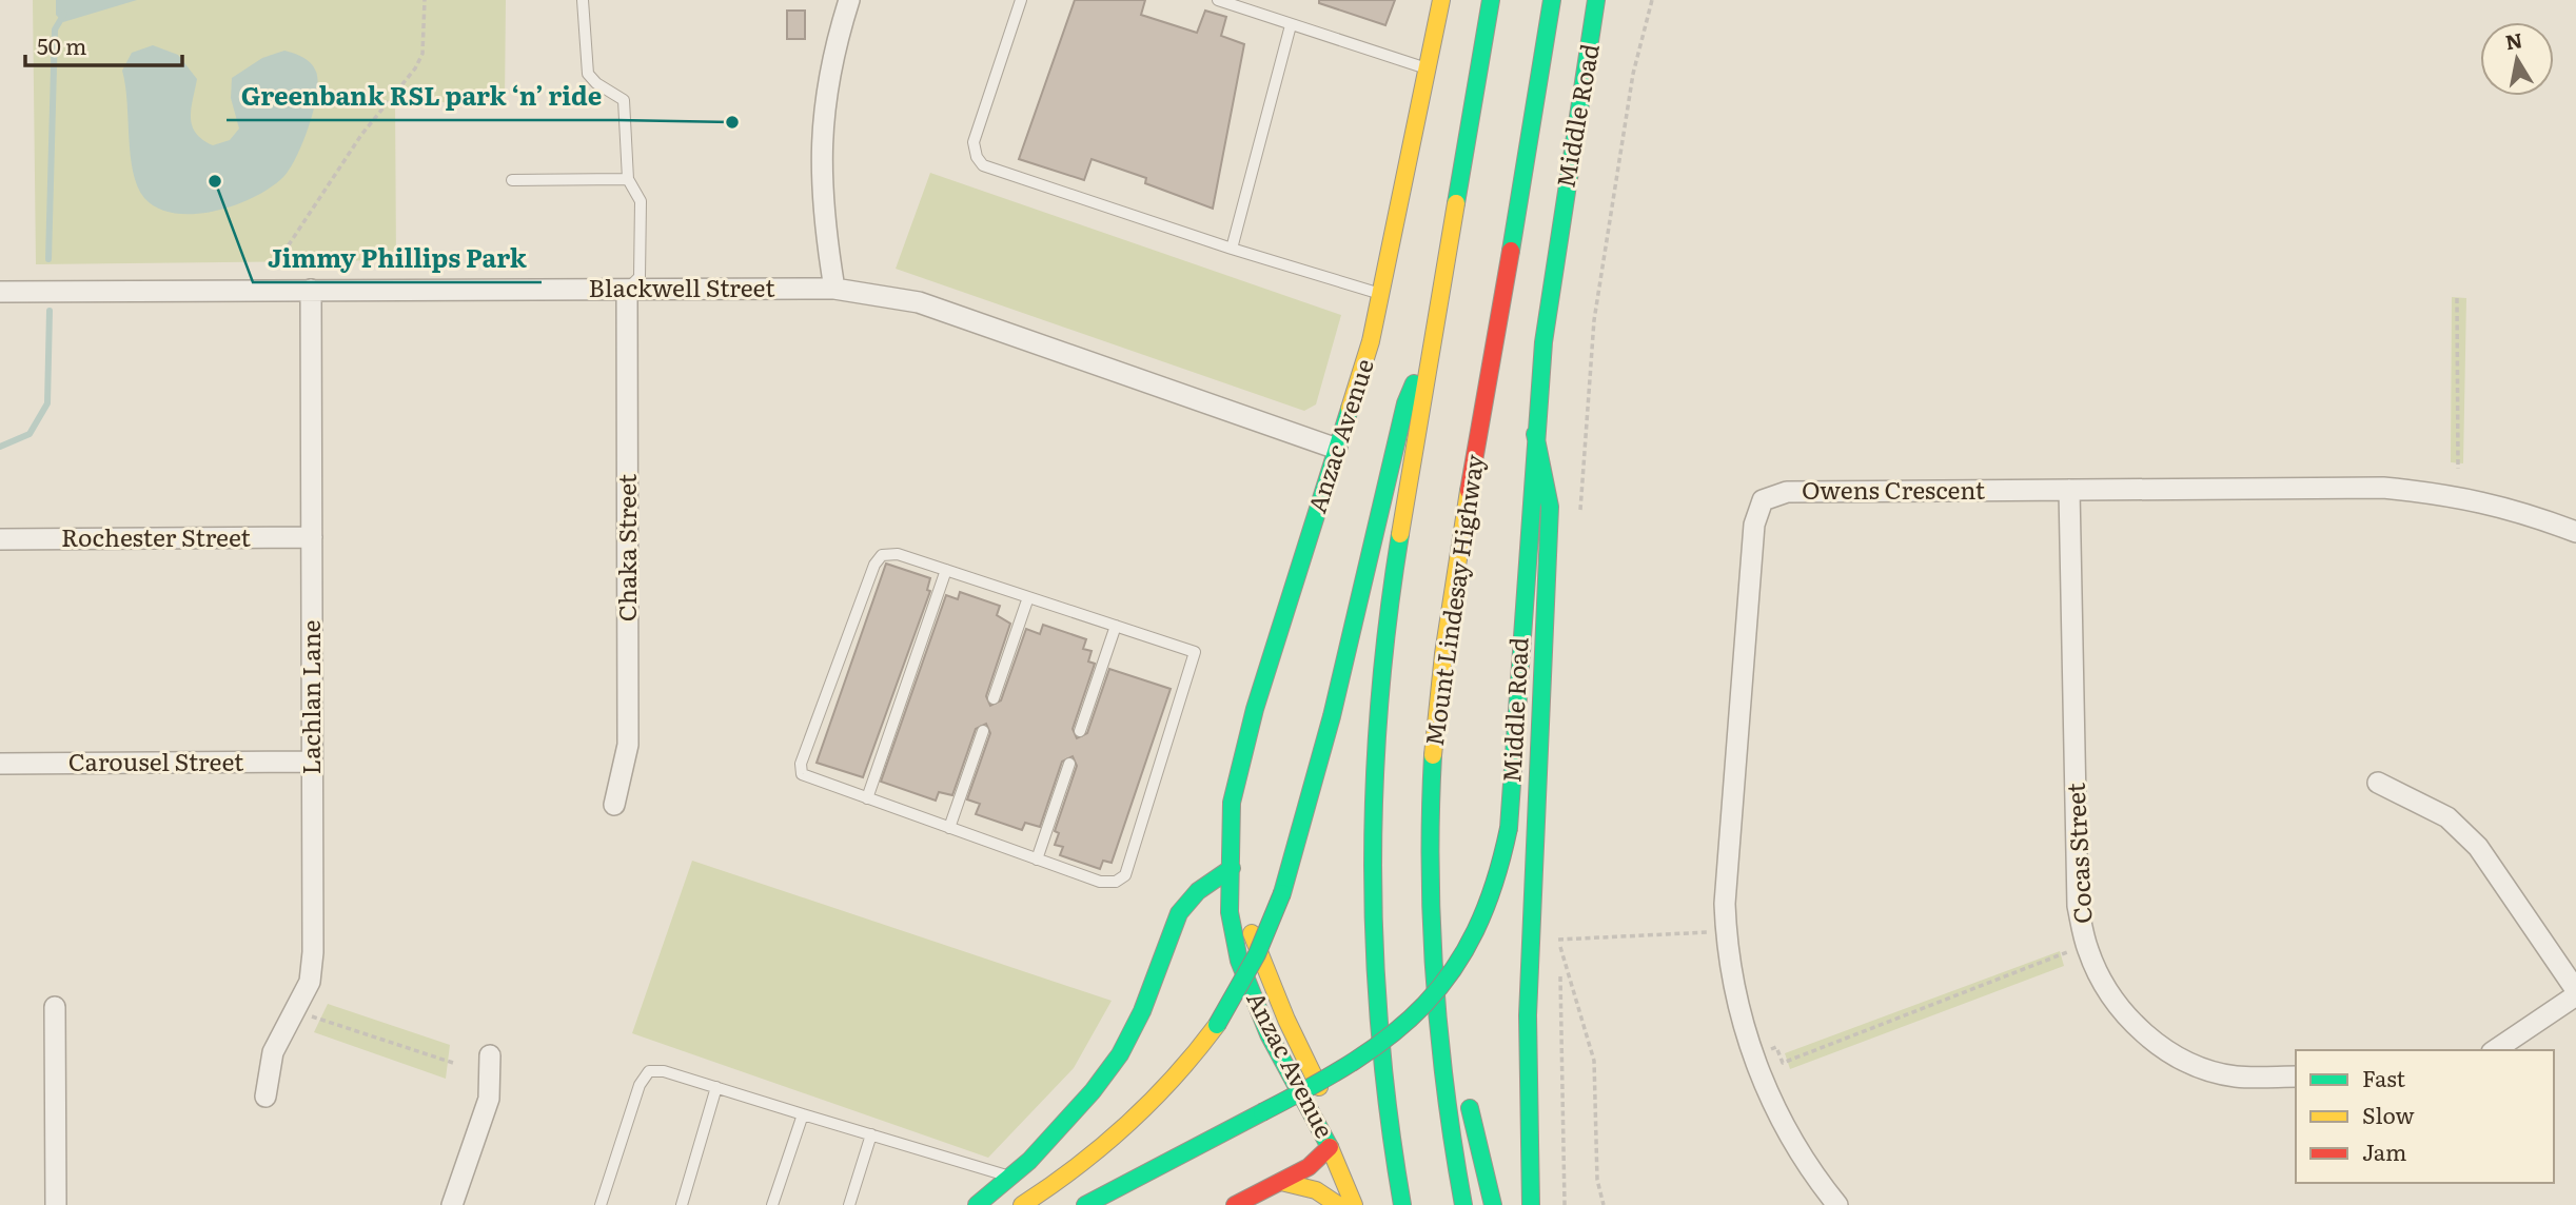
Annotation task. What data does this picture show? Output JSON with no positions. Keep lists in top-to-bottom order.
{
  "streets": {
    "main road": ["Middle Road", "Anzac Avenue", "Mount Lindesay Highway"],
    "street": [
      "Blackwell Street",
      "Owens Crescent",
      "Rochester Street",
      "Chaka Street",
      "Lachlan Lane",
      "Carousel Street",
      "Cocas Street"
    ]
  },
  "crossings": [
    ["Blackwell Street", "Anzac Avenue"],
    ["Blackwell Street", "Chaka Street"],
    ["Blackwell Street", "Lachlan Lane"],
    ["Owens Crescent", "Cocas Street"],
    ["Rochester Street", "Lachlan Lane"],
    ["Lachlan Lane", "Carousel Street"]
  ],
  "places": ["Greenbank RSL park ‘n’ ride", "Jimmy Phillips Park"],
  "legend": ["Fast", "Slow", "Jam"],
  "scale_bar": "50 m",
  "north": "top"
}
